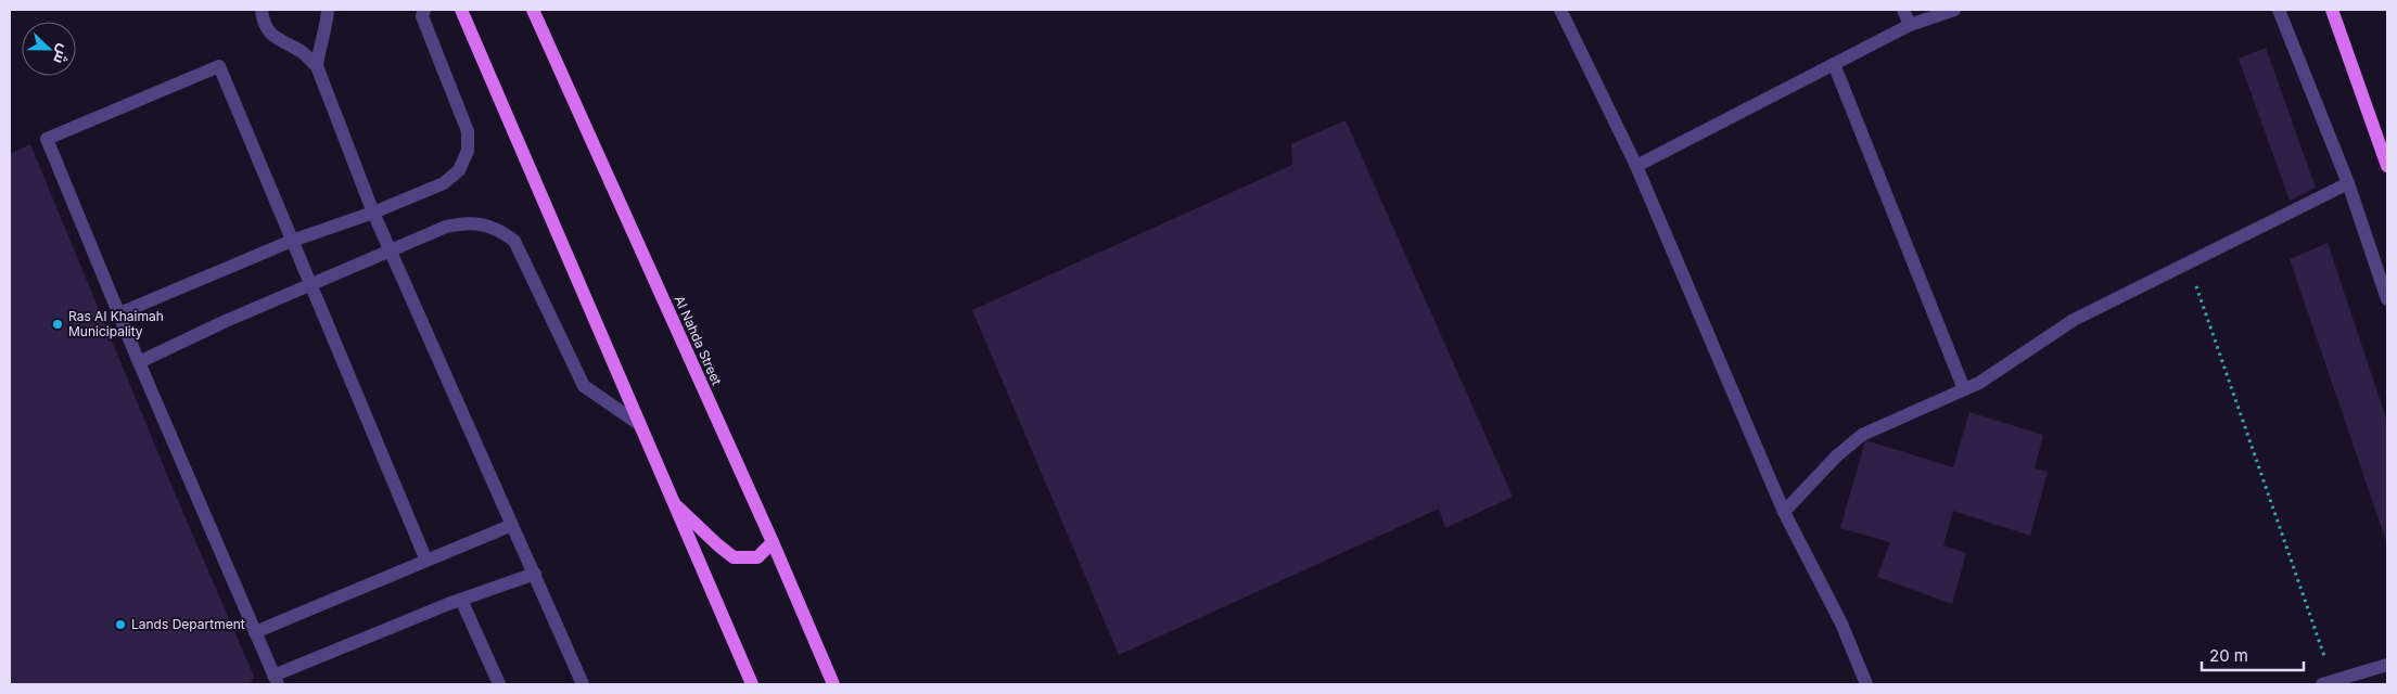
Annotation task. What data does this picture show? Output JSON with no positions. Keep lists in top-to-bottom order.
{
  "streets": {
    "main road": ["Al Nahda Street"]
  },
  "places": ["Ras Al Khaimah Municipality", "Lands Department"],
  "scale_bar": "20 m",
  "north": "right"
}
